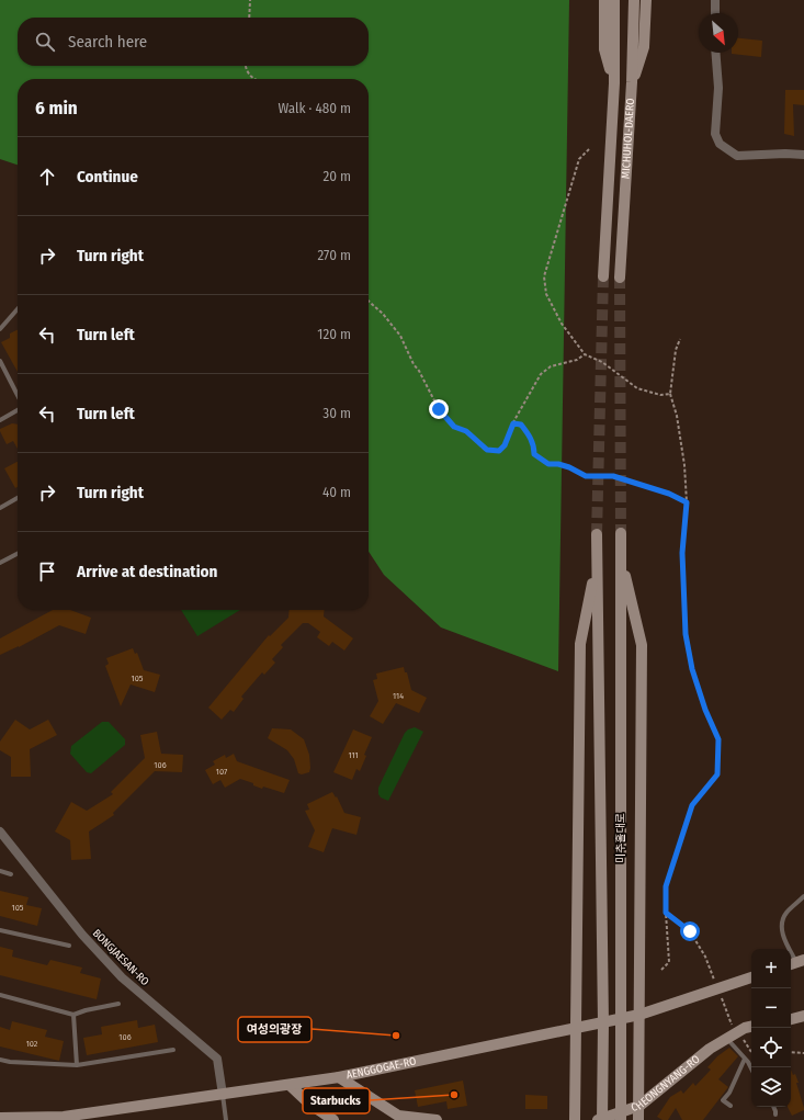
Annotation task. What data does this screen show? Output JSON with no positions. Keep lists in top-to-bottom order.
{
  "streets": {
    "main road": [
      "MICHUHOL-DAERO",
      "미추홀대로",
      "AENGGOGAE-RO",
      "CHEONGNYANG-RO"
    ],
    "street": ["BONGJAESAN-RO"]
  },
  "crossings": [
    ["BONGJAESAN-RO", "AENGGOGAE-RO"]
  ],
  "places": ["여성의광장", "Starbucks"],
  "house_numbers": [
    "105",
    "114",
    "111",
    "106",
    "107",
    "105",
    "106",
    "102"
  ],
  "north": "bottom right",
  "page": {
    "search": "Search here",
    "heading": ["6 min", "Walk · 480 m"],
    "list": [
      ["Continue", "20 m"],
      ["Turn right", "270 m"],
      ["Turn left", "120 m"],
      ["Turn left", "30 m"],
      ["Turn right", "40 m"],
      "Arrive at destination"
    ],
    "map_buttons": ["+", "−"]
  }
}
